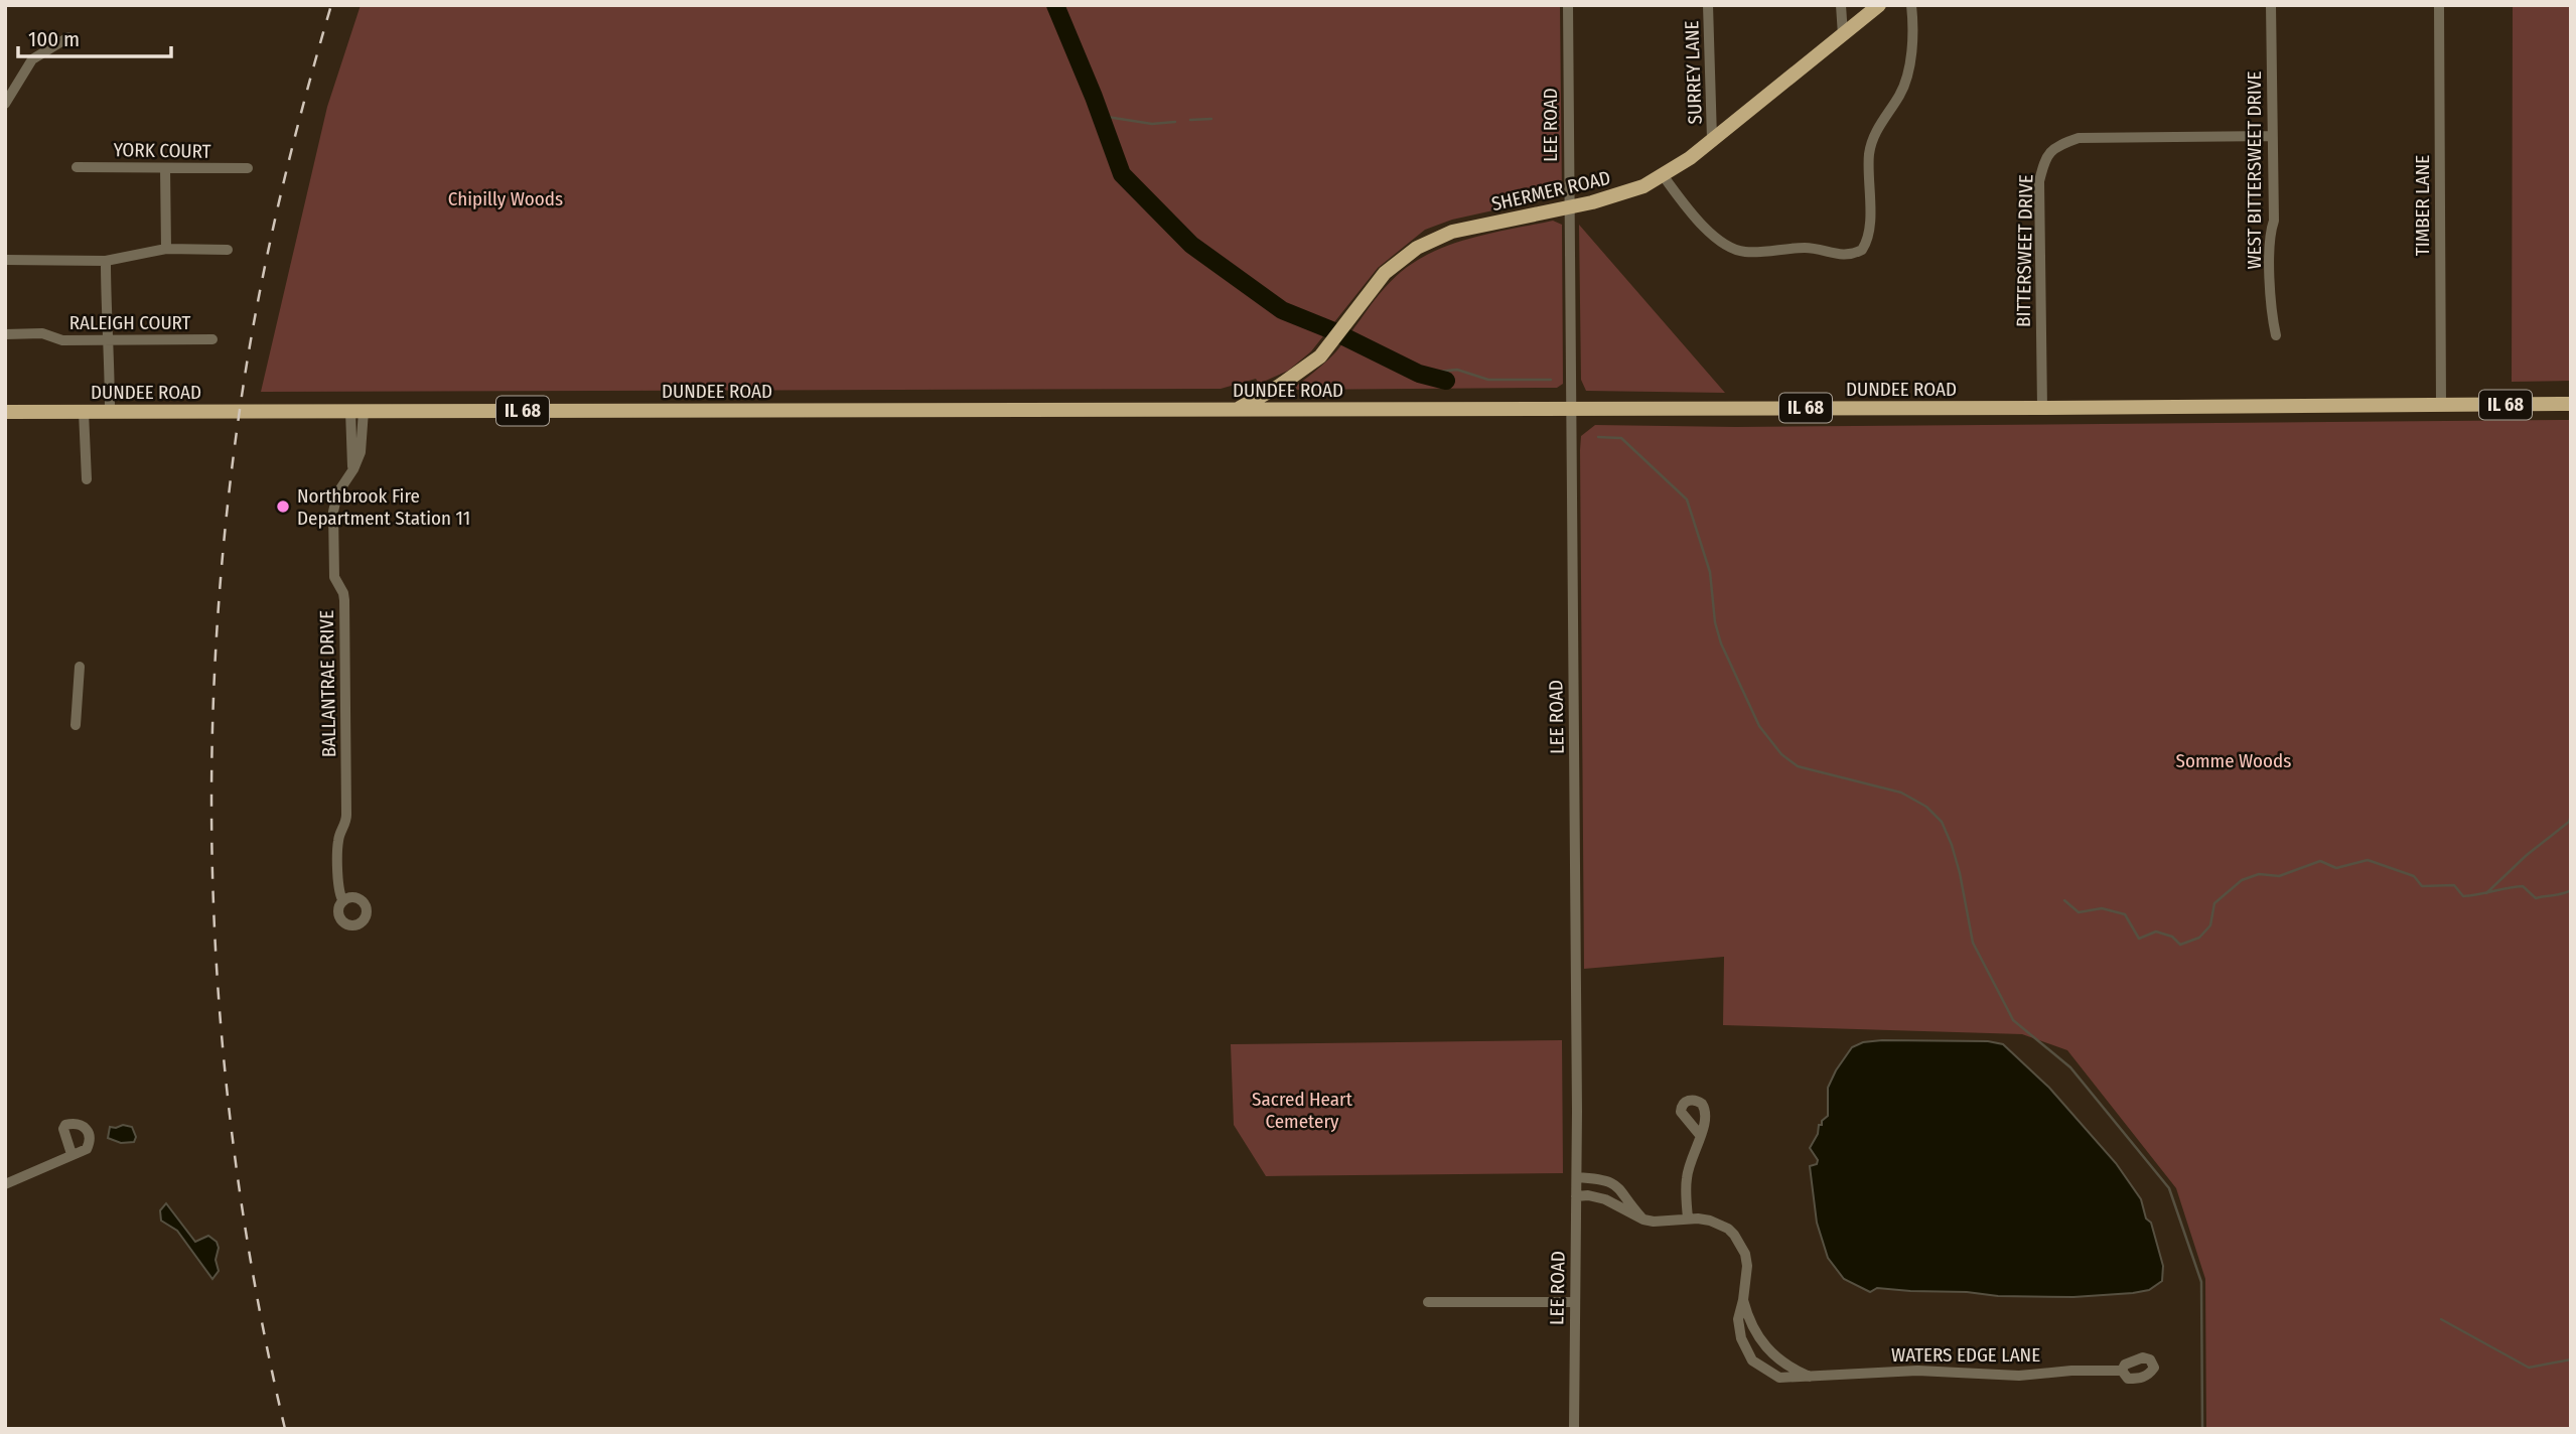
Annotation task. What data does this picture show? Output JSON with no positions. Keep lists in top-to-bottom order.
{
  "streets": {
    "main road": ["SHERMER ROAD", "DUNDEE ROAD", "IL 68"],
    "street": [
      "SURREY LANE",
      "LEE ROAD",
      "YORK COURT",
      "WEST BITTERSWEET DRIVE",
      "TIMBER LANE",
      "BITTERSWEET DRIVE",
      "RALEIGH COURT",
      "BALLANTRAE DRIVE",
      "WATERS EDGE LANE"
    ]
  },
  "crossings": [
    ["SURREY LANE", "SHERMER ROAD"],
    ["LEE ROAD", "SHERMER ROAD"],
    ["LEE ROAD", "DUNDEE ROAD"],
    ["LEE ROAD", "WATERS EDGE LANE"],
    ["WEST BITTERSWEET DRIVE", "BITTERSWEET DRIVE"],
    ["SHERMER ROAD", "DUNDEE ROAD"],
    ["TIMBER LANE", "DUNDEE ROAD"],
    ["BITTERSWEET DRIVE", "DUNDEE ROAD"],
    ["DUNDEE ROAD", "BALLANTRAE DRIVE"]
  ],
  "parks": ["Chipilly Woods", "Somme Woods", "Sacred Heart Cemetery"],
  "places": ["Northbrook Fire Department Station 11"],
  "scale_bar": "100 m"
}
